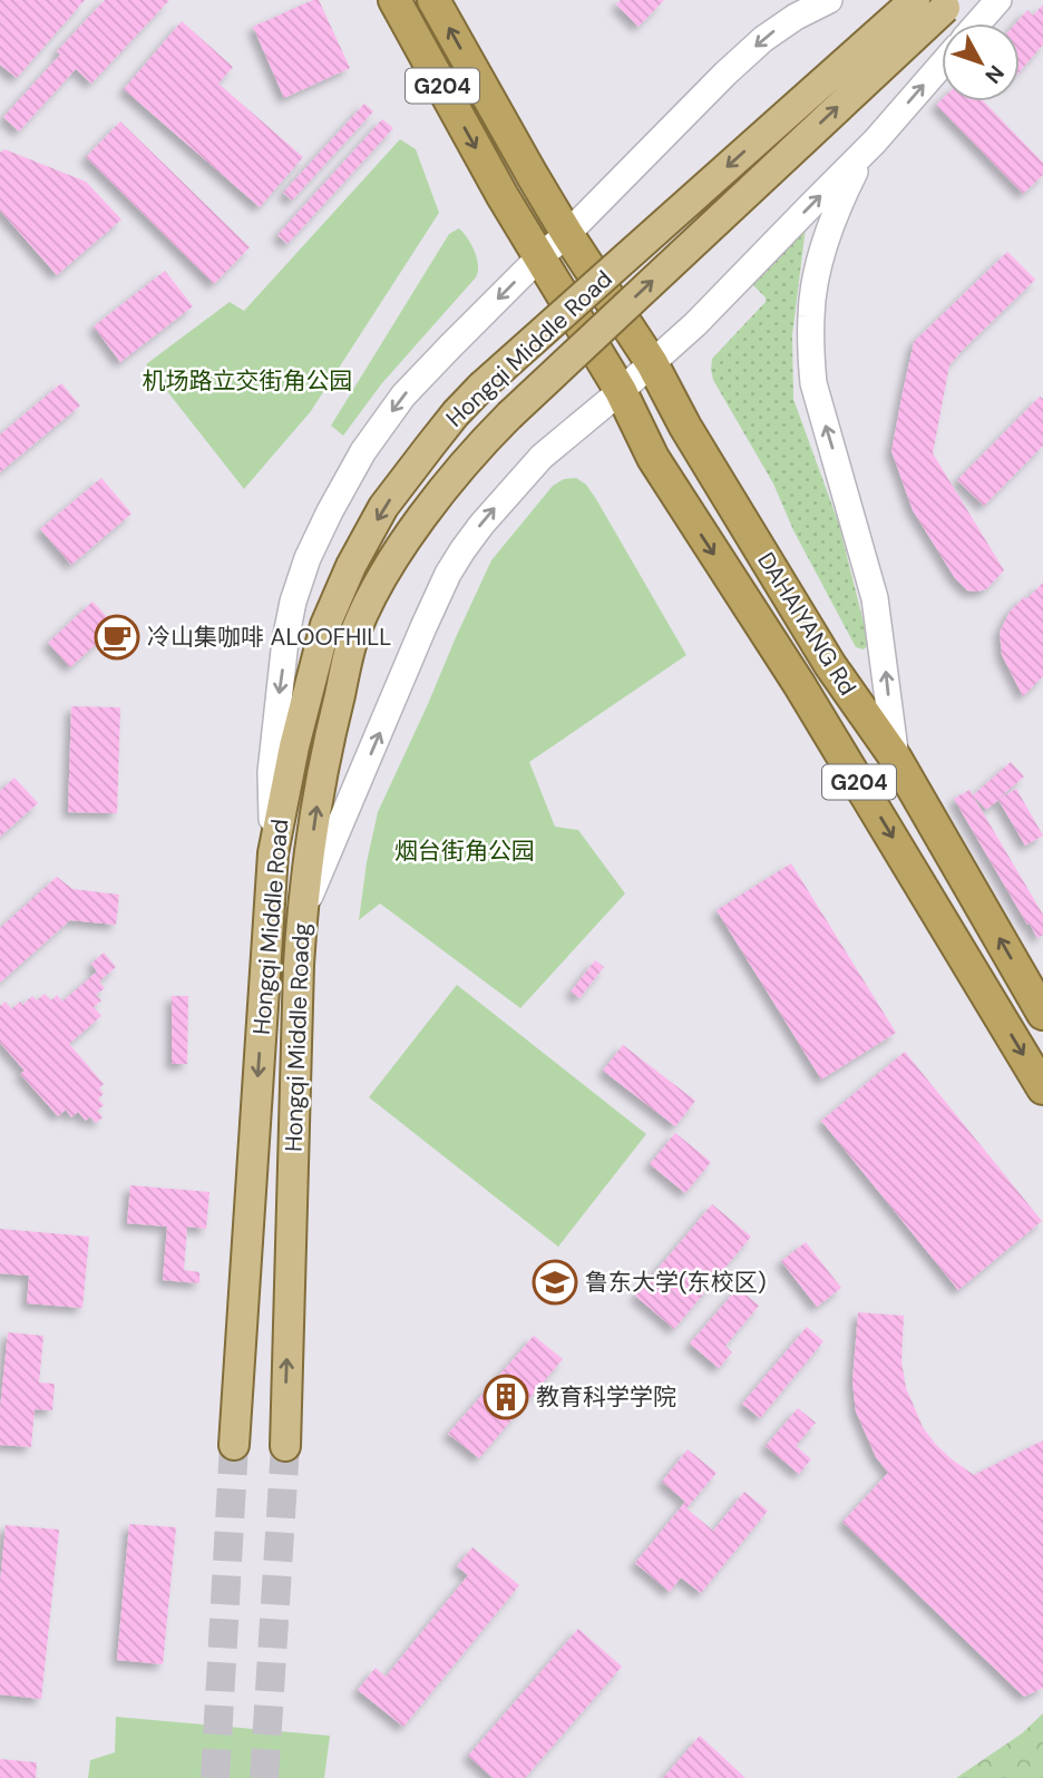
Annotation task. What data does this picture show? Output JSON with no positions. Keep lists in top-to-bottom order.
{
  "streets": {
    "highway": ["G204", "DAHAIYANG Rd"],
    "main road": ["Hongqi Middle Road", "Hongqi Middle Roadg"]
  },
  "crossings": [
    ["G204", "DAHAIYANG Rd"],
    ["Hongqi Middle Road", "Hongqi Middle Roadg"]
  ],
  "one_way": ["Hongqi Middle Roadg"],
  "parks": ["机场路立交街角公园", "烟台街角公园"],
  "places": {
    "cafe": ["冷山集咖啡 ALOOFHILL"],
    "school or university": ["鲁东大学(东校区)"],
    "building": ["教育科学学院"]
  },
  "north": "bottom right"
}
